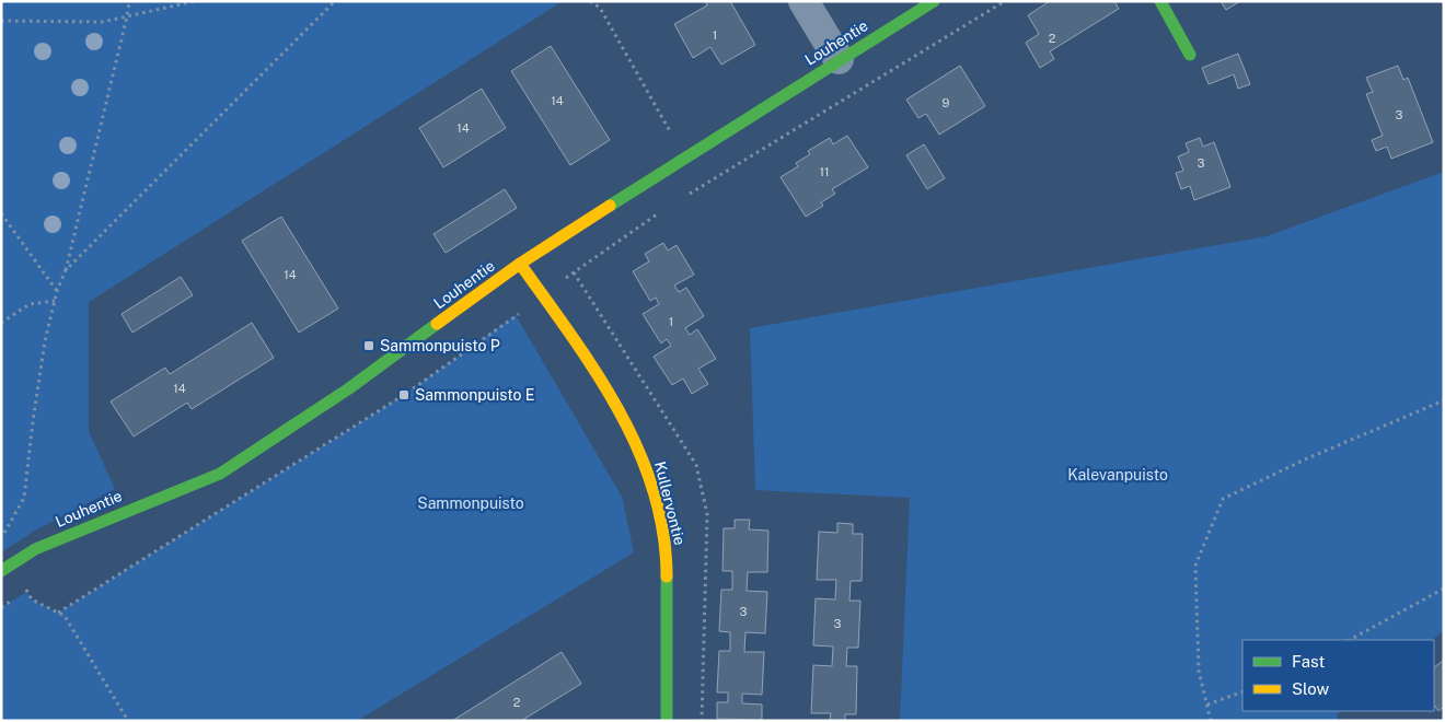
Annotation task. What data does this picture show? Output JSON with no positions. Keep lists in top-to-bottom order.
{
  "streets": {
    "street": ["Louhentie", "Kullervontie"]
  },
  "crossings": [
    ["Louhentie", "Kullervontie"]
  ],
  "parks": ["Kalevanpuisto", "Sammonpuisto"],
  "places": {
    "transit": ["Sammonpuisto P", "Sammonpuisto E"]
  },
  "house_numbers": [
    "1",
    "2",
    "14",
    "9",
    "3",
    "14",
    "3",
    "11",
    "14",
    "1",
    "14",
    "3",
    "3",
    "2"
  ],
  "legend": ["Fast", "Slow"]
}
